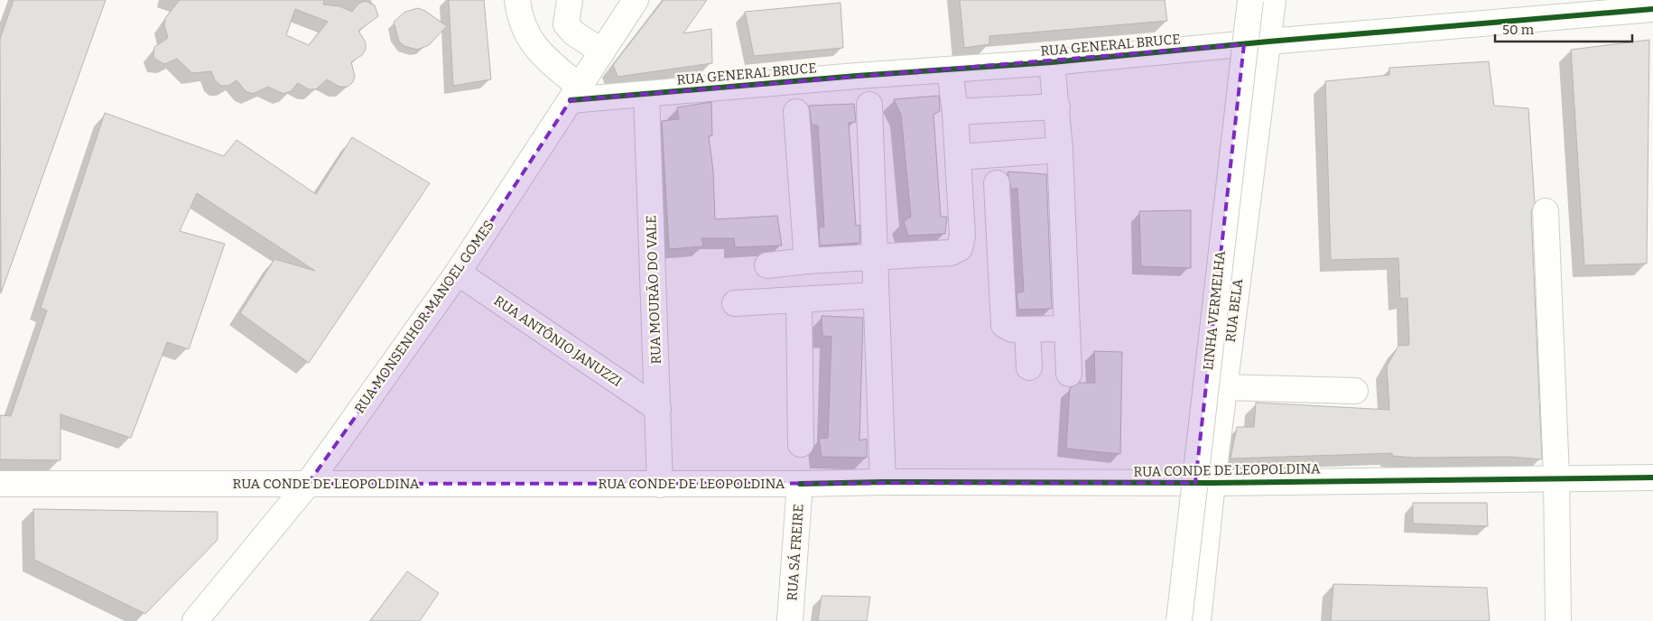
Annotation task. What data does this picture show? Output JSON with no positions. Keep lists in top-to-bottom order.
{
  "streets": {
    "main road": [
      "RUA GENERAL BRUCE",
      "RUA MOURÃO DO VALE",
      "LINHA VERMELHA",
      "RUA BELA",
      "RUA MONSENHOR MANOEL GOMES",
      "RUA ANTÔNIO JANUZZI",
      "RUA CONDE DE LEOPOLDINA",
      "RUA SÁ FREIRE"
    ]
  },
  "crossings": [
    ["RUA GENERAL BRUCE", "RUA MOURÃO DO VALE"],
    ["RUA GENERAL BRUCE", "RUA BELA"],
    ["RUA GENERAL BRUCE", "RUA MONSENHOR MANOEL GOMES"],
    ["RUA MOURÃO DO VALE", "RUA ANTÔNIO JANUZZI"],
    ["RUA MOURÃO DO VALE", "RUA CONDE DE LEOPOLDINA"],
    ["RUA BELA", "RUA CONDE DE LEOPOLDINA"],
    ["RUA MONSENHOR MANOEL GOMES", "RUA ANTÔNIO JANUZZI"],
    ["RUA MONSENHOR MANOEL GOMES", "RUA CONDE DE LEOPOLDINA"],
    ["RUA CONDE DE LEOPOLDINA", "RUA SÁ FREIRE"]
  ],
  "scale_bar": "50 m"
}
